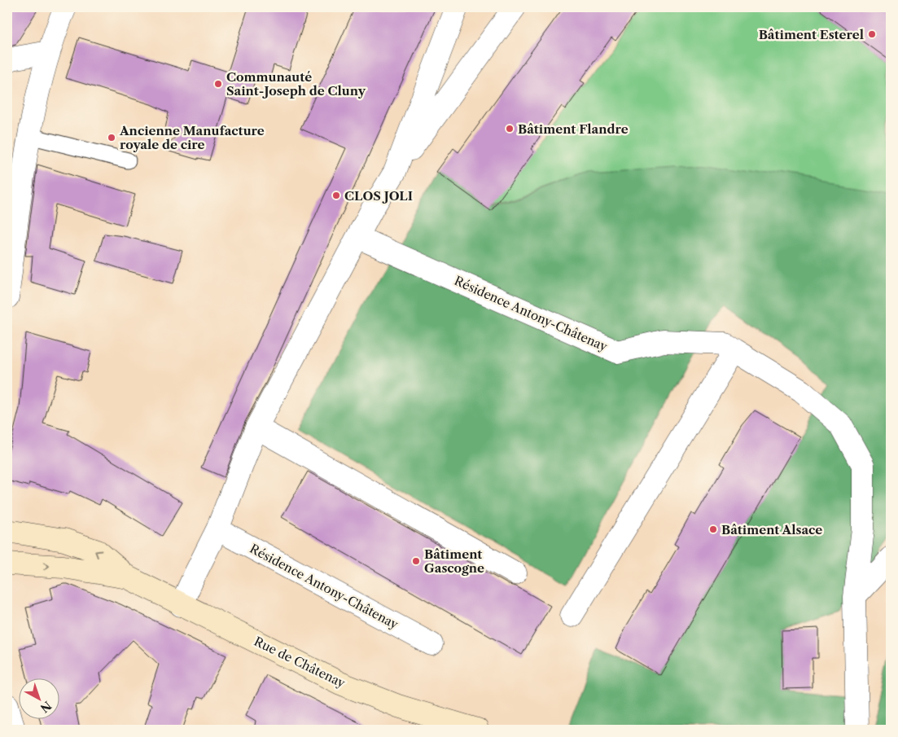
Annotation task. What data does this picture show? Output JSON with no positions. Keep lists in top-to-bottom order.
{
  "streets": {
    "main road": ["Rue de Châtenay"],
    "street": ["Résidence Antony-Châtenay"]
  },
  "places": [
    "Bâtiment Esterel",
    "Communauté Saint-Joseph de Cluny",
    "Bâtiment Flandre",
    "Ancienne Manufacture royale de cire",
    "CLOS JOLI",
    "Bâtiment Alsace",
    "Bâtiment Gascogne"
  ],
  "north": "bottom right"
}
